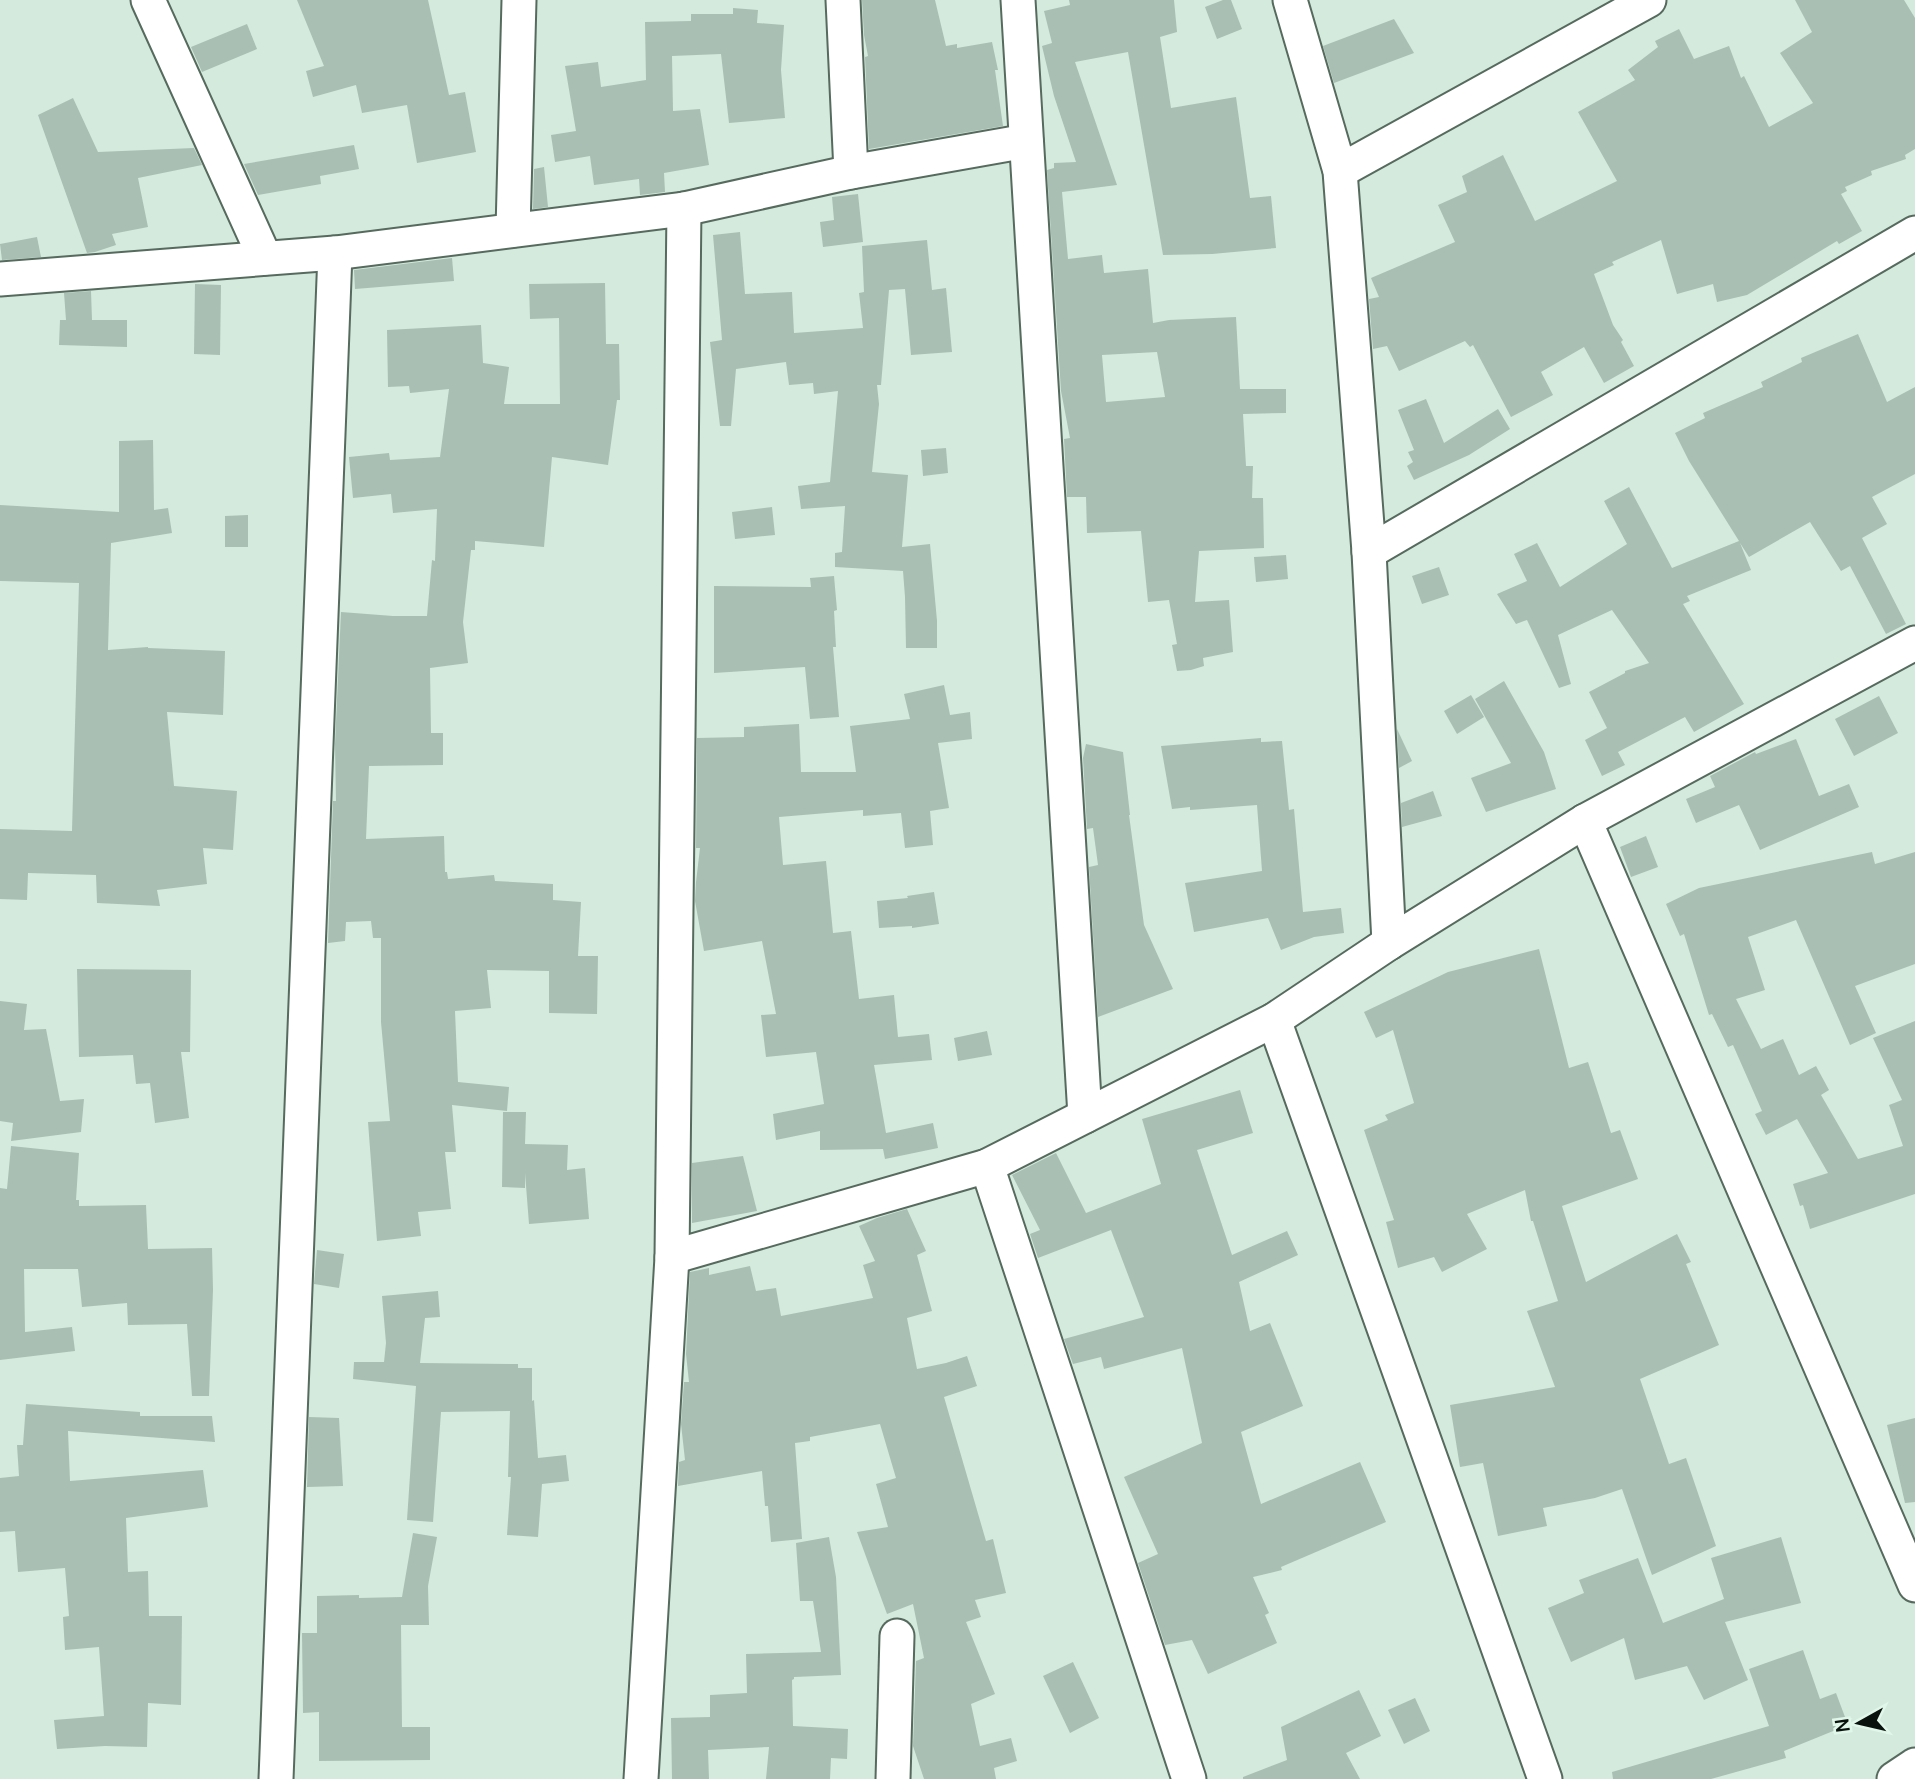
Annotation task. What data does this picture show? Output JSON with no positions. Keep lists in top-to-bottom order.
{
  "north": "left"
}
